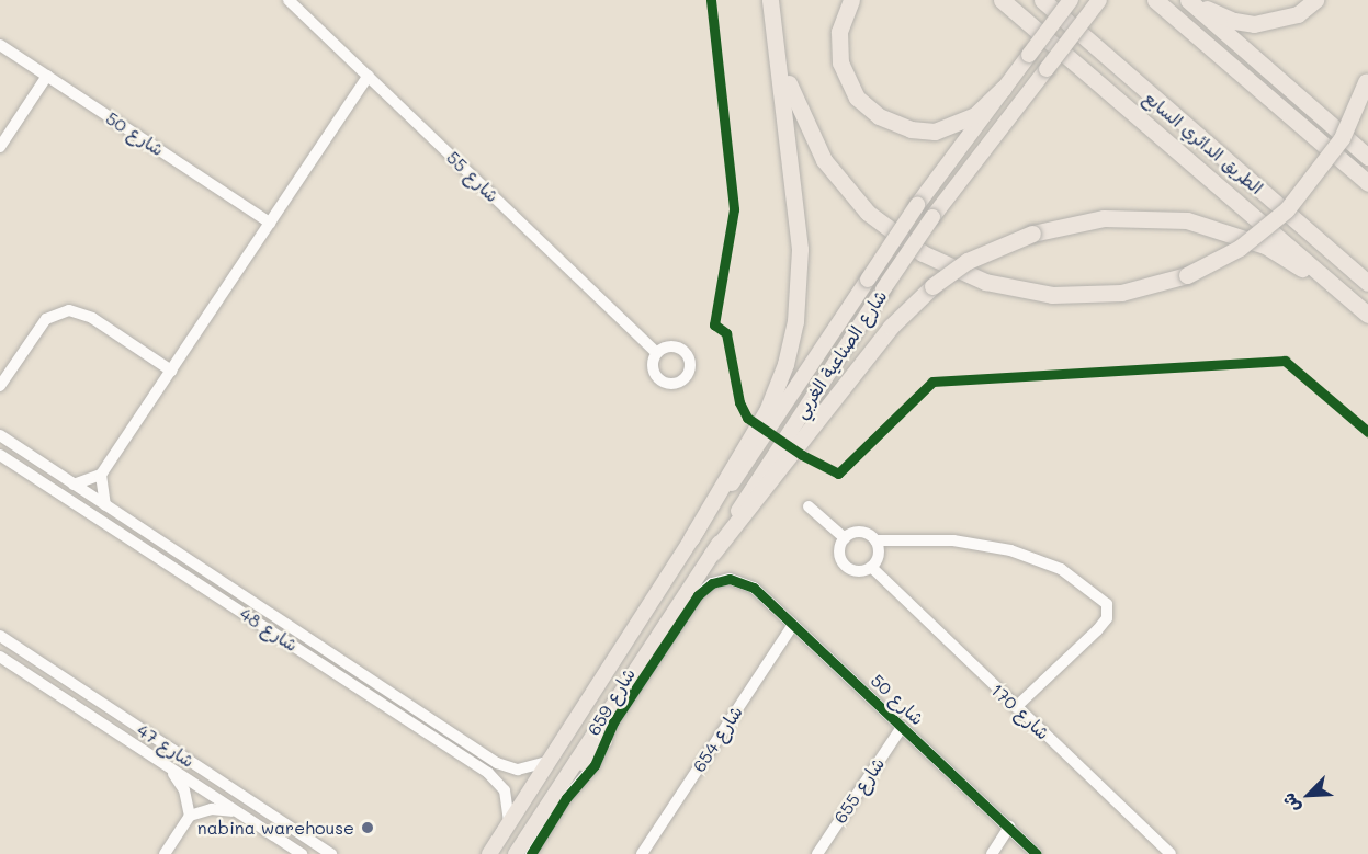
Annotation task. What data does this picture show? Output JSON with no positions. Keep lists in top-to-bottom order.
{
  "streets": {
    "highway": ["الطريق الدائري السابع"],
    "main road": ["شارع الصناعية الغربي"],
    "street": [
      "شارع 50",
      "شارع 55",
      "شارع 48",
      "شارع 659",
      "شارع 170",
      "شارع 654",
      "شارع 47",
      "شارع 655"
    ]
  },
  "crossings": [
    ["شارع 50", "شارع 659"],
    ["شارع 50", "شارع 654"],
    ["شارع 50", "شارع 655"],
    ["شارع الصناعية الغربي", "شارع 48"]
  ],
  "places": ["nabina warehouse"],
  "north": "bottom left"
}
